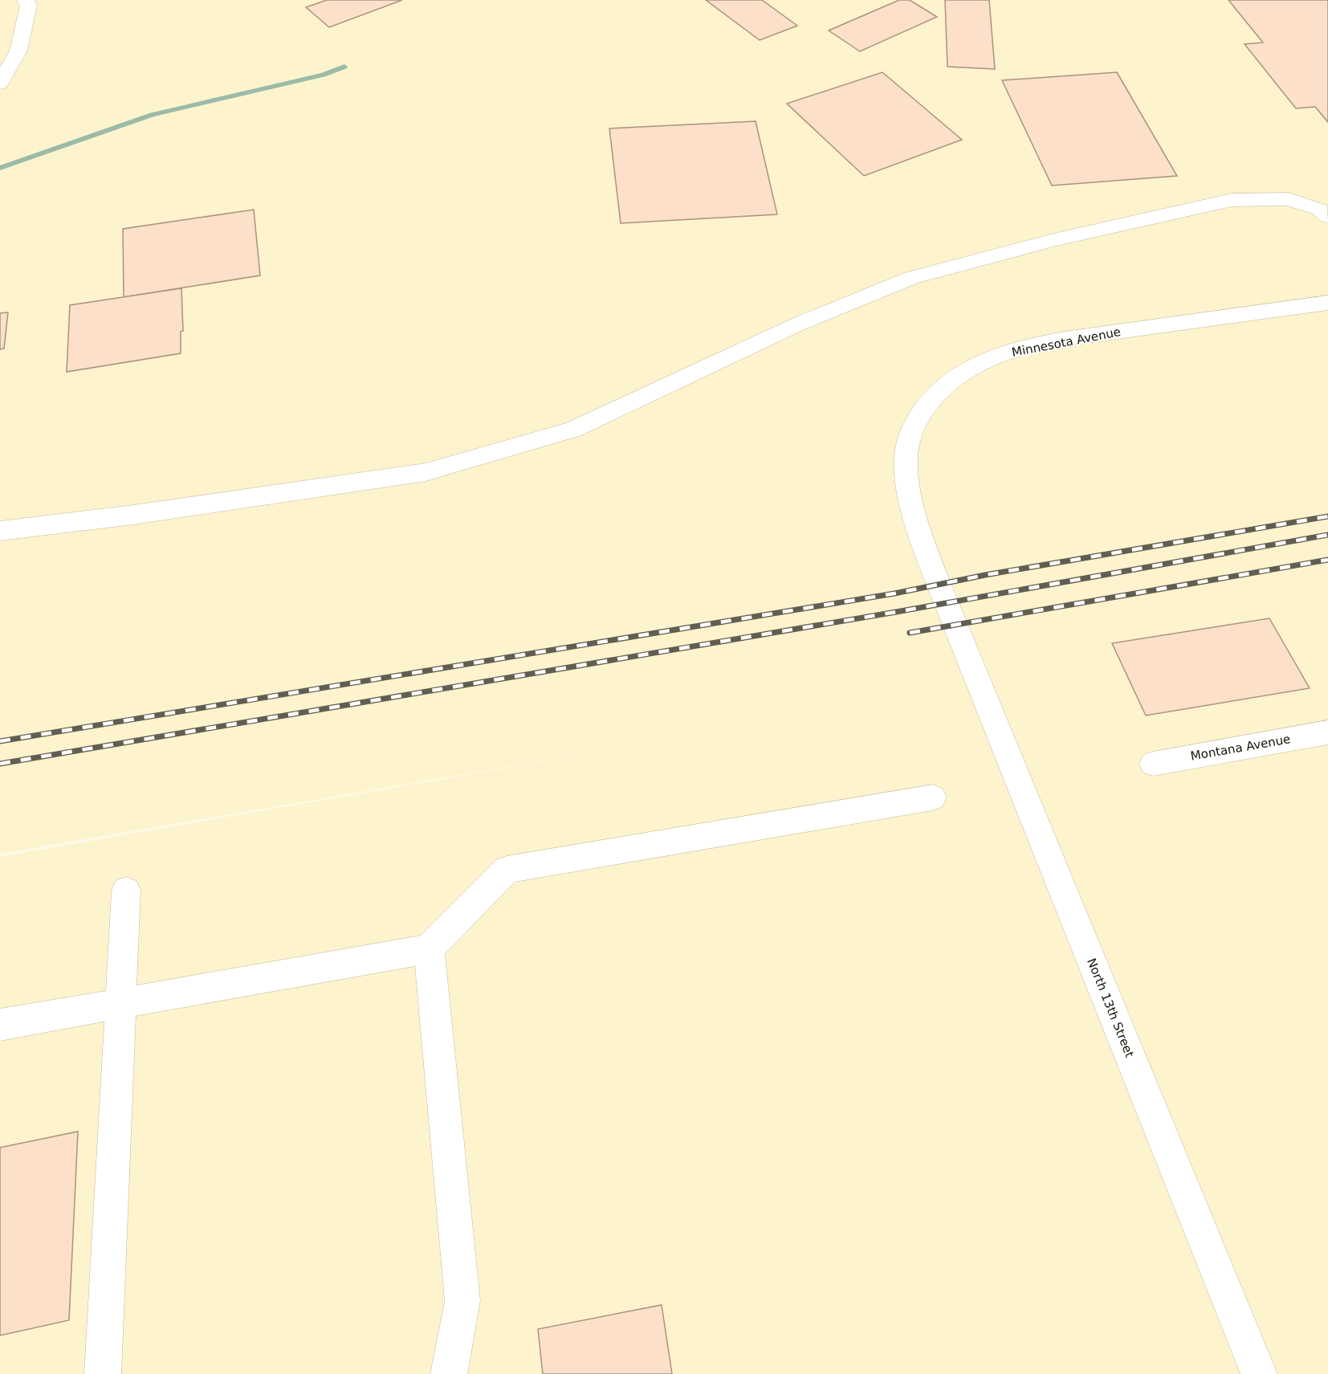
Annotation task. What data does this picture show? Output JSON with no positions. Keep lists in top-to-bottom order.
{
  "streets": {
    "street": ["Minnesota Avenue", "Montana Avenue", "North 13th Street"]
  },
  "crossings": [
    ["Minnesota Avenue", "North 13th Street"]
  ]
}
